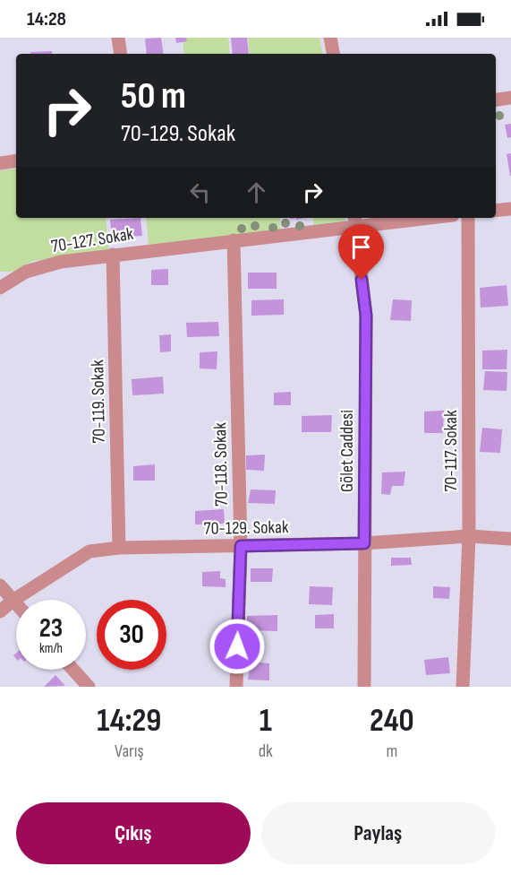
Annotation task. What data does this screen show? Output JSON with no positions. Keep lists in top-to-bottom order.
{
  "streets": {
    "street": [
      "70-127. Sokak",
      "70-119. Sokak",
      "Gölet Caddesi",
      "70-117. Sokak",
      "70-118. Sokak",
      "70-129. Sokak"
    ]
  },
  "crossings": [
    ["70-127. Sokak", "70-119. Sokak"],
    ["70-127. Sokak", "Gölet Caddesi"],
    ["70-127. Sokak", "70-118. Sokak"],
    ["70-119. Sokak", "70-129. Sokak"],
    ["Gölet Caddesi", "70-129. Sokak"],
    ["70-117. Sokak", "70-129. Sokak"],
    ["70-118. Sokak", "70-129. Sokak"]
  ],
  "page": {
    "status": "14:28",
    "turn": ["50 m", "70-129. Sokak"],
    "speed": "23 km/h",
    "limit": "30",
    "eta": [
      "14:29",
      "Varış",
      "1",
      "dk",
      "240",
      "m"
    ],
    "buttons": ["Çıkış", "Paylaş"]
  }
}
